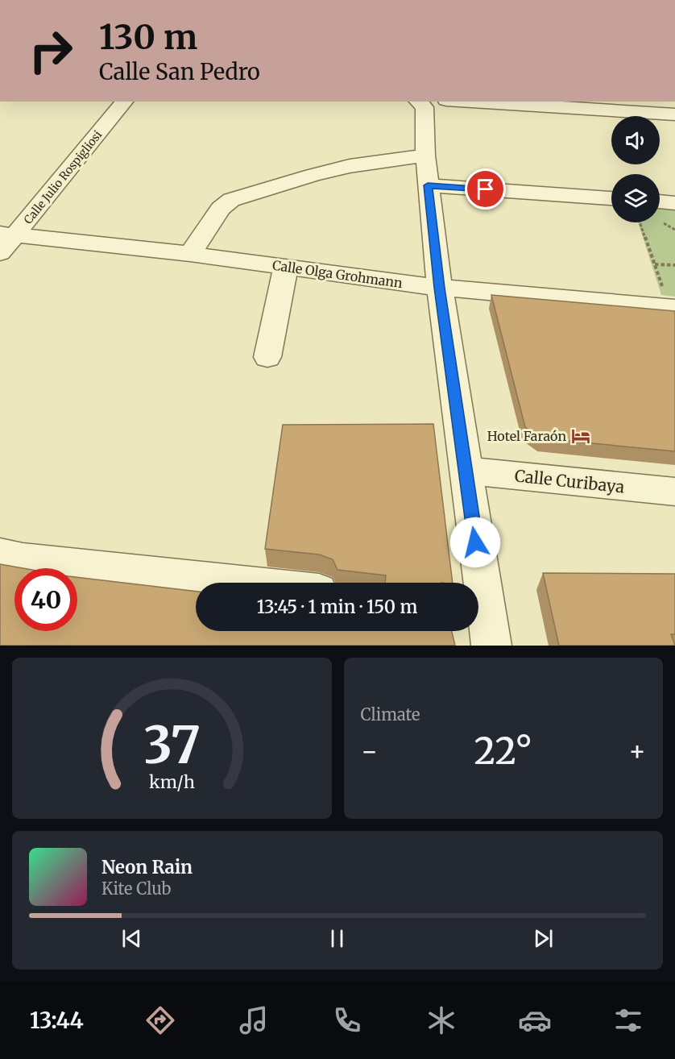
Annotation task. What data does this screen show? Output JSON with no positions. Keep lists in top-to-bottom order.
{
  "streets": {
    "street": ["Calle Julio Rospigliosi", "Calle Olga Grohmann", "Calle Curibaya"]
  },
  "crossings": [
    ["Calle Julio Rospigliosi", "Calle Olga Grohmann"]
  ],
  "places": {
    "hotel": ["Hotel Faraón"]
  },
  "page": {
    "turn": ["130 m", "Calle San Pedro"],
    "limit": "40",
    "trip": "13:45 · 1 min · 150 m",
    "tile": "Climate",
    "heat": ["−", "22°", "+"],
    "song": ["Neon Rain", "Kite Club"],
    "tabs": "13:44",
    "gauge": ["37", "km/h"]
  }
}
